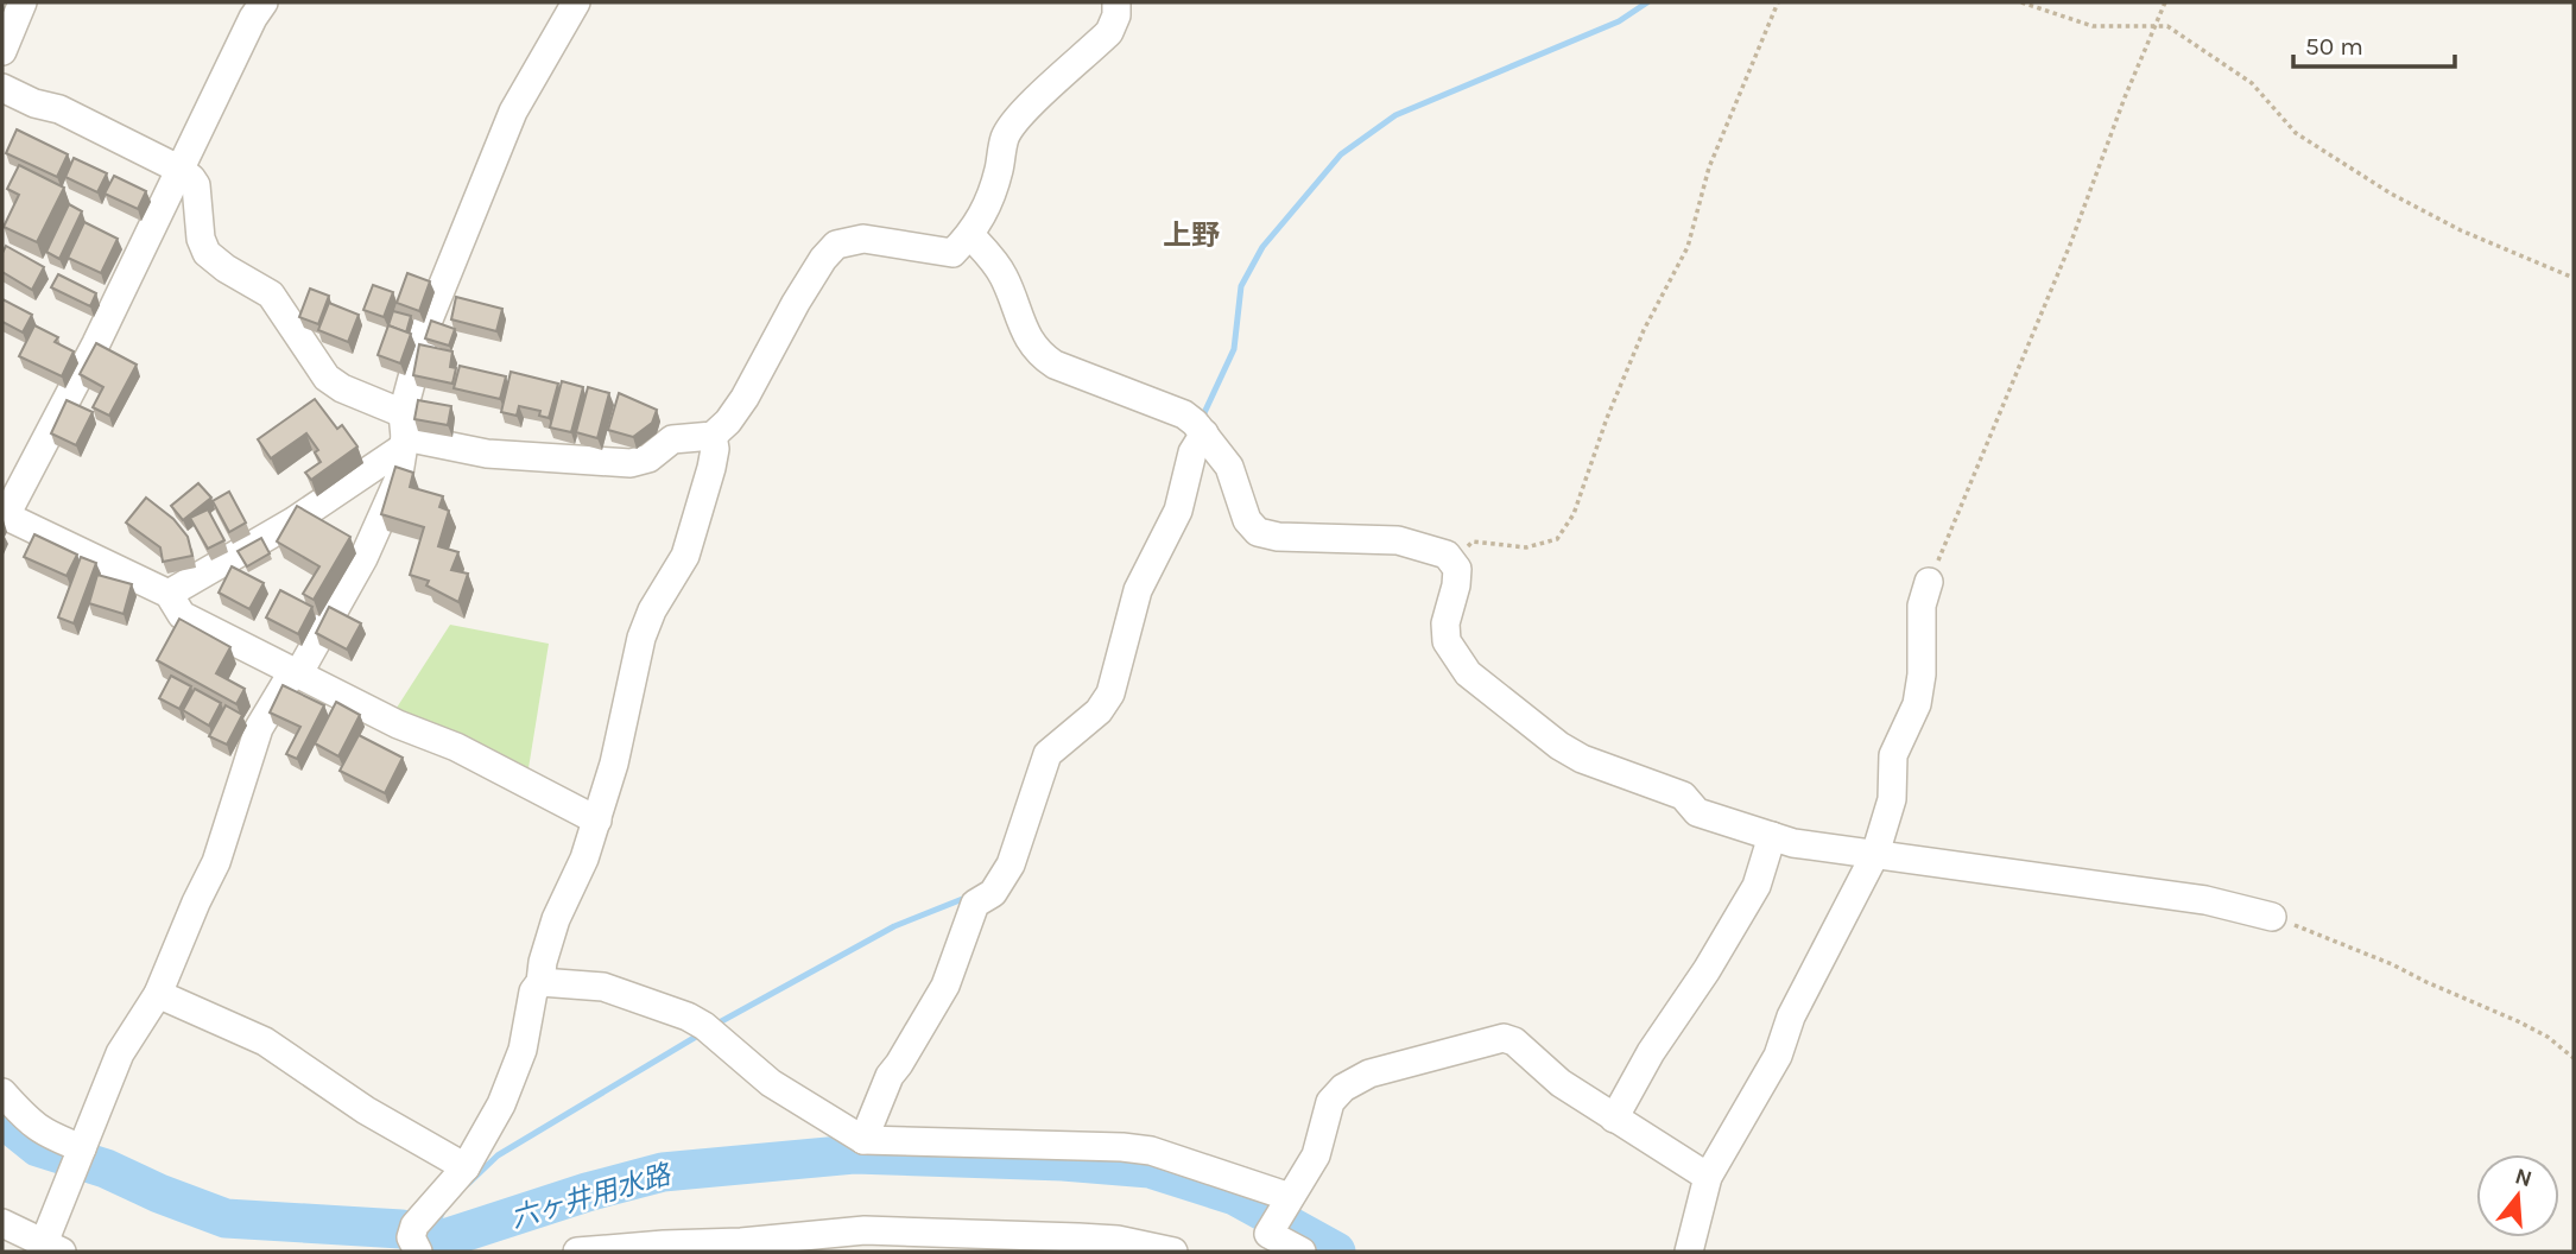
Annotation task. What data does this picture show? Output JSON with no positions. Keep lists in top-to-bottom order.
{
  "districts": ["上野"],
  "water": ["六ヶ井用水路"],
  "scale_bar": "50 m",
  "north": "top"
}
